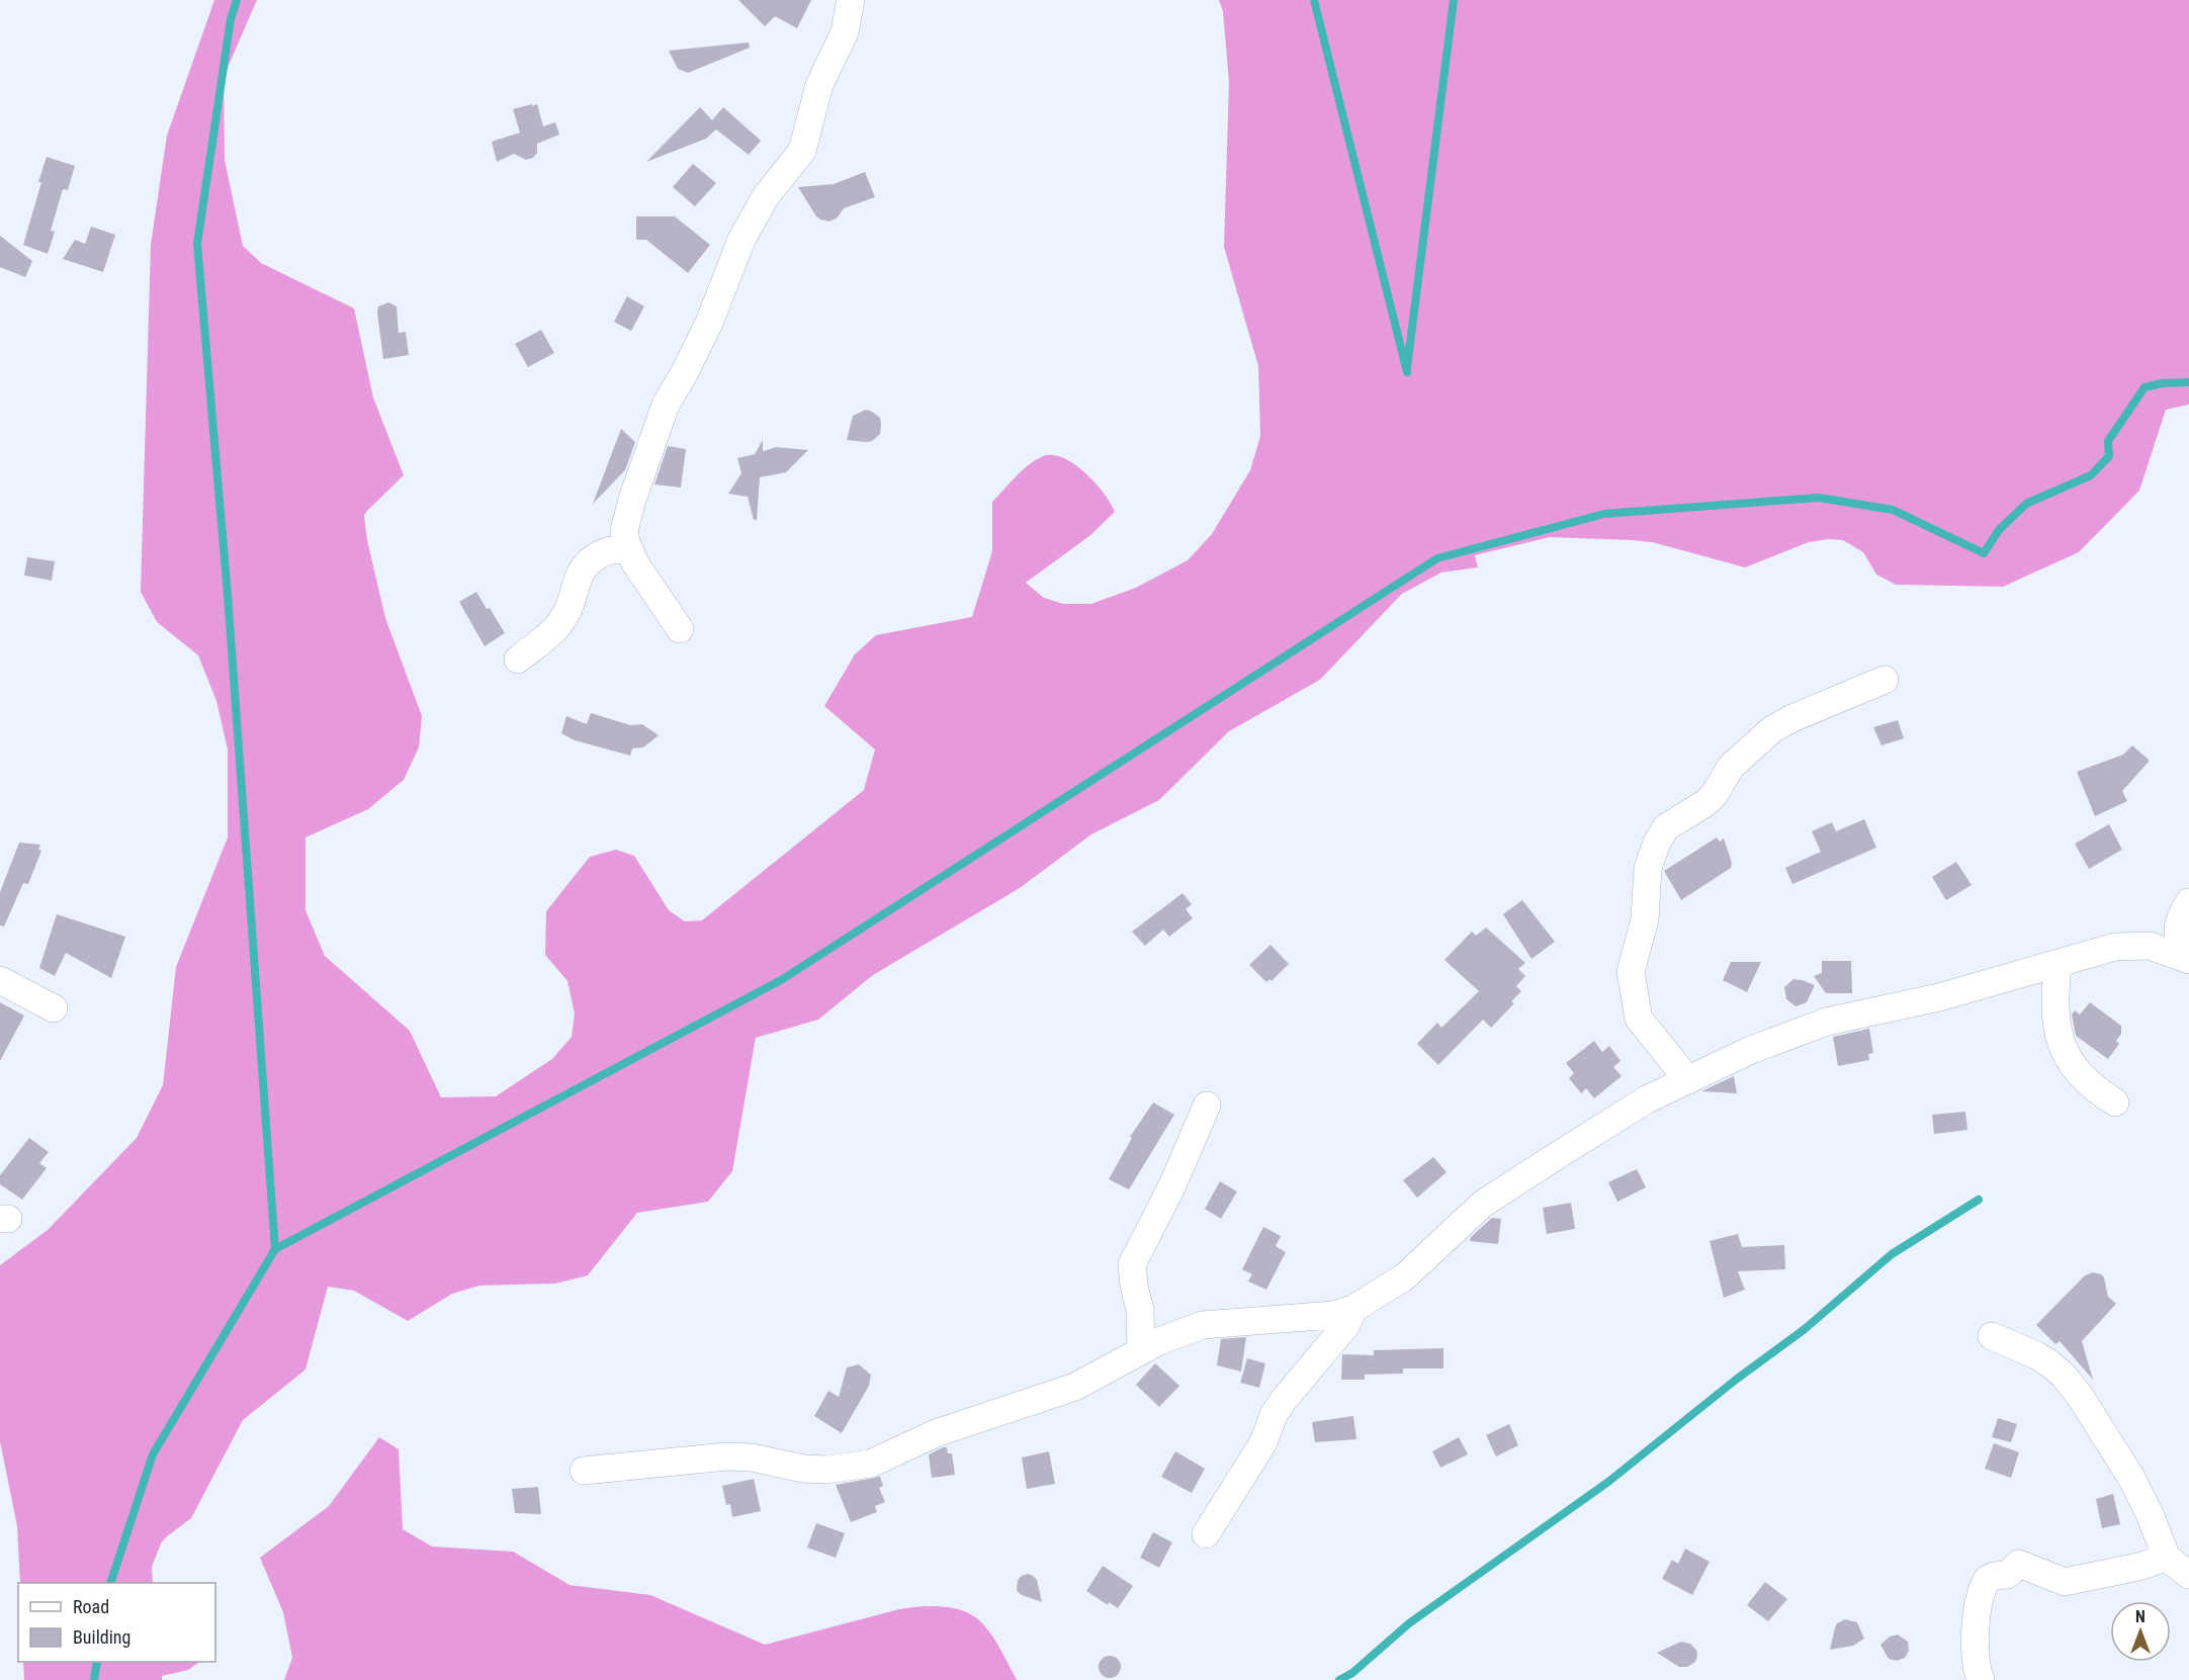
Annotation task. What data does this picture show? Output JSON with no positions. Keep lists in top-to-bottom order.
{
  "legend": ["Road", "Building"],
  "north": "top"
}
